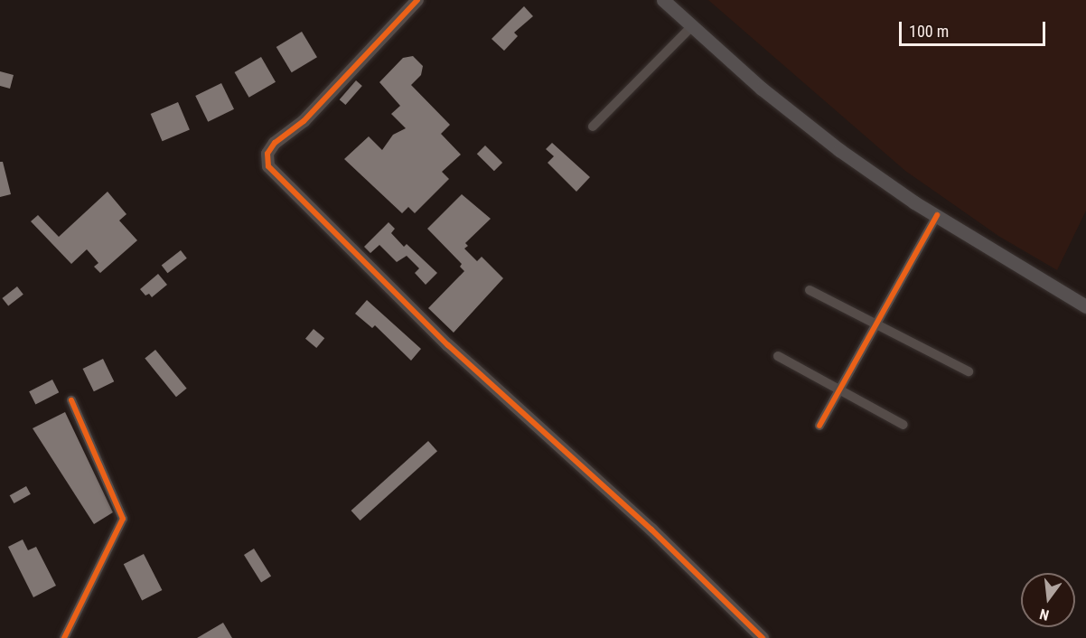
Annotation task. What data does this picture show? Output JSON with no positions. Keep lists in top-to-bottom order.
{
  "scale_bar": "100 m",
  "north": "bottom"
}
